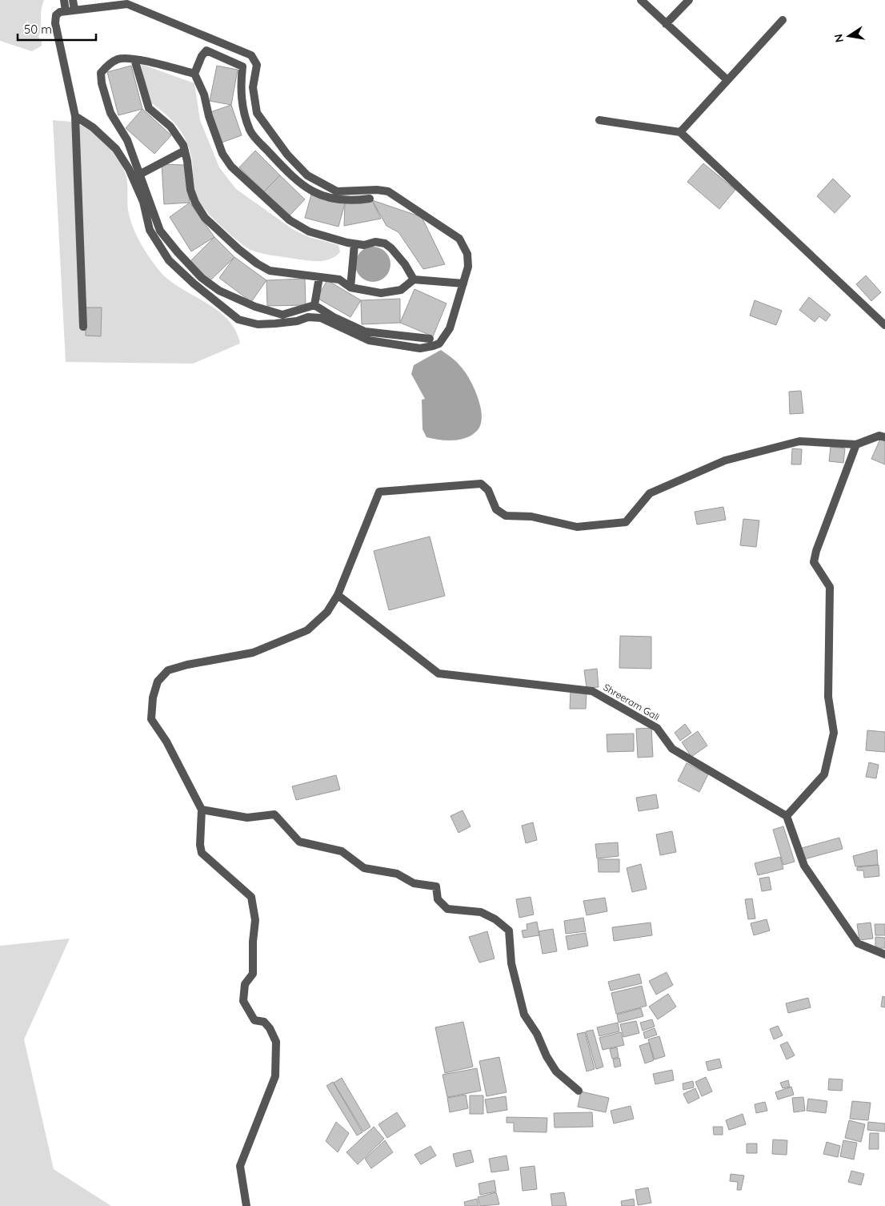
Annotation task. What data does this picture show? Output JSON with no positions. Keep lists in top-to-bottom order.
{
  "streets": {
    "street": ["Shreeram Gali"]
  },
  "scale_bar": "50 m",
  "north": "left"
}
